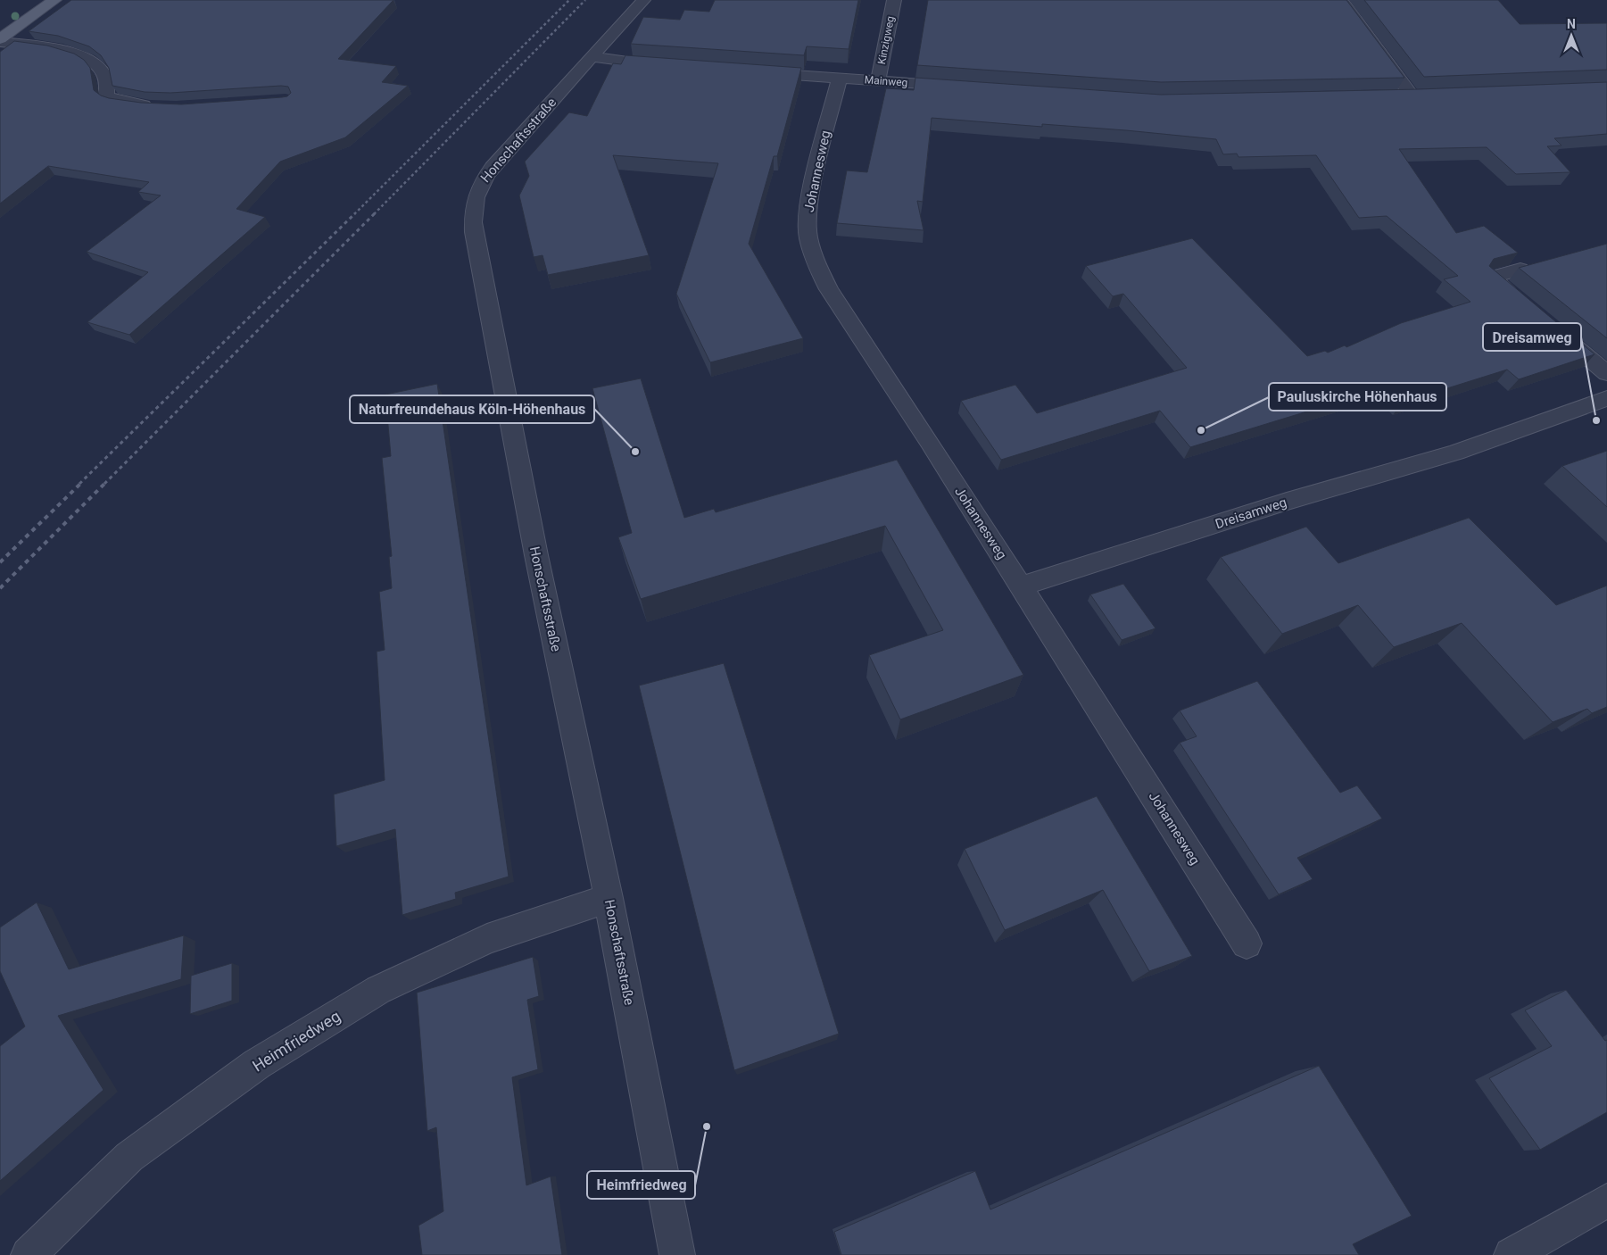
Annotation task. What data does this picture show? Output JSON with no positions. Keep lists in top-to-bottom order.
{
  "streets": {
    "street": [
      "Kinzigweg",
      "Mainweg",
      "Honschaftsstraße",
      "Johannesweg",
      "Dreisamweg",
      "Heimfriedweg"
    ]
  },
  "crossings": [
    ["Kinzigweg", "Mainweg"],
    ["Mainweg", "Johannesweg"],
    ["Honschaftsstraße", "Heimfriedweg"],
    ["Johannesweg", "Dreisamweg"]
  ],
  "places": [
    "Dreisamweg",
    "Pauluskirche Höhenhaus",
    "Naturfreundehaus Köln-Höhenhaus",
    "Heimfriedweg"
  ],
  "north": "top"
}
